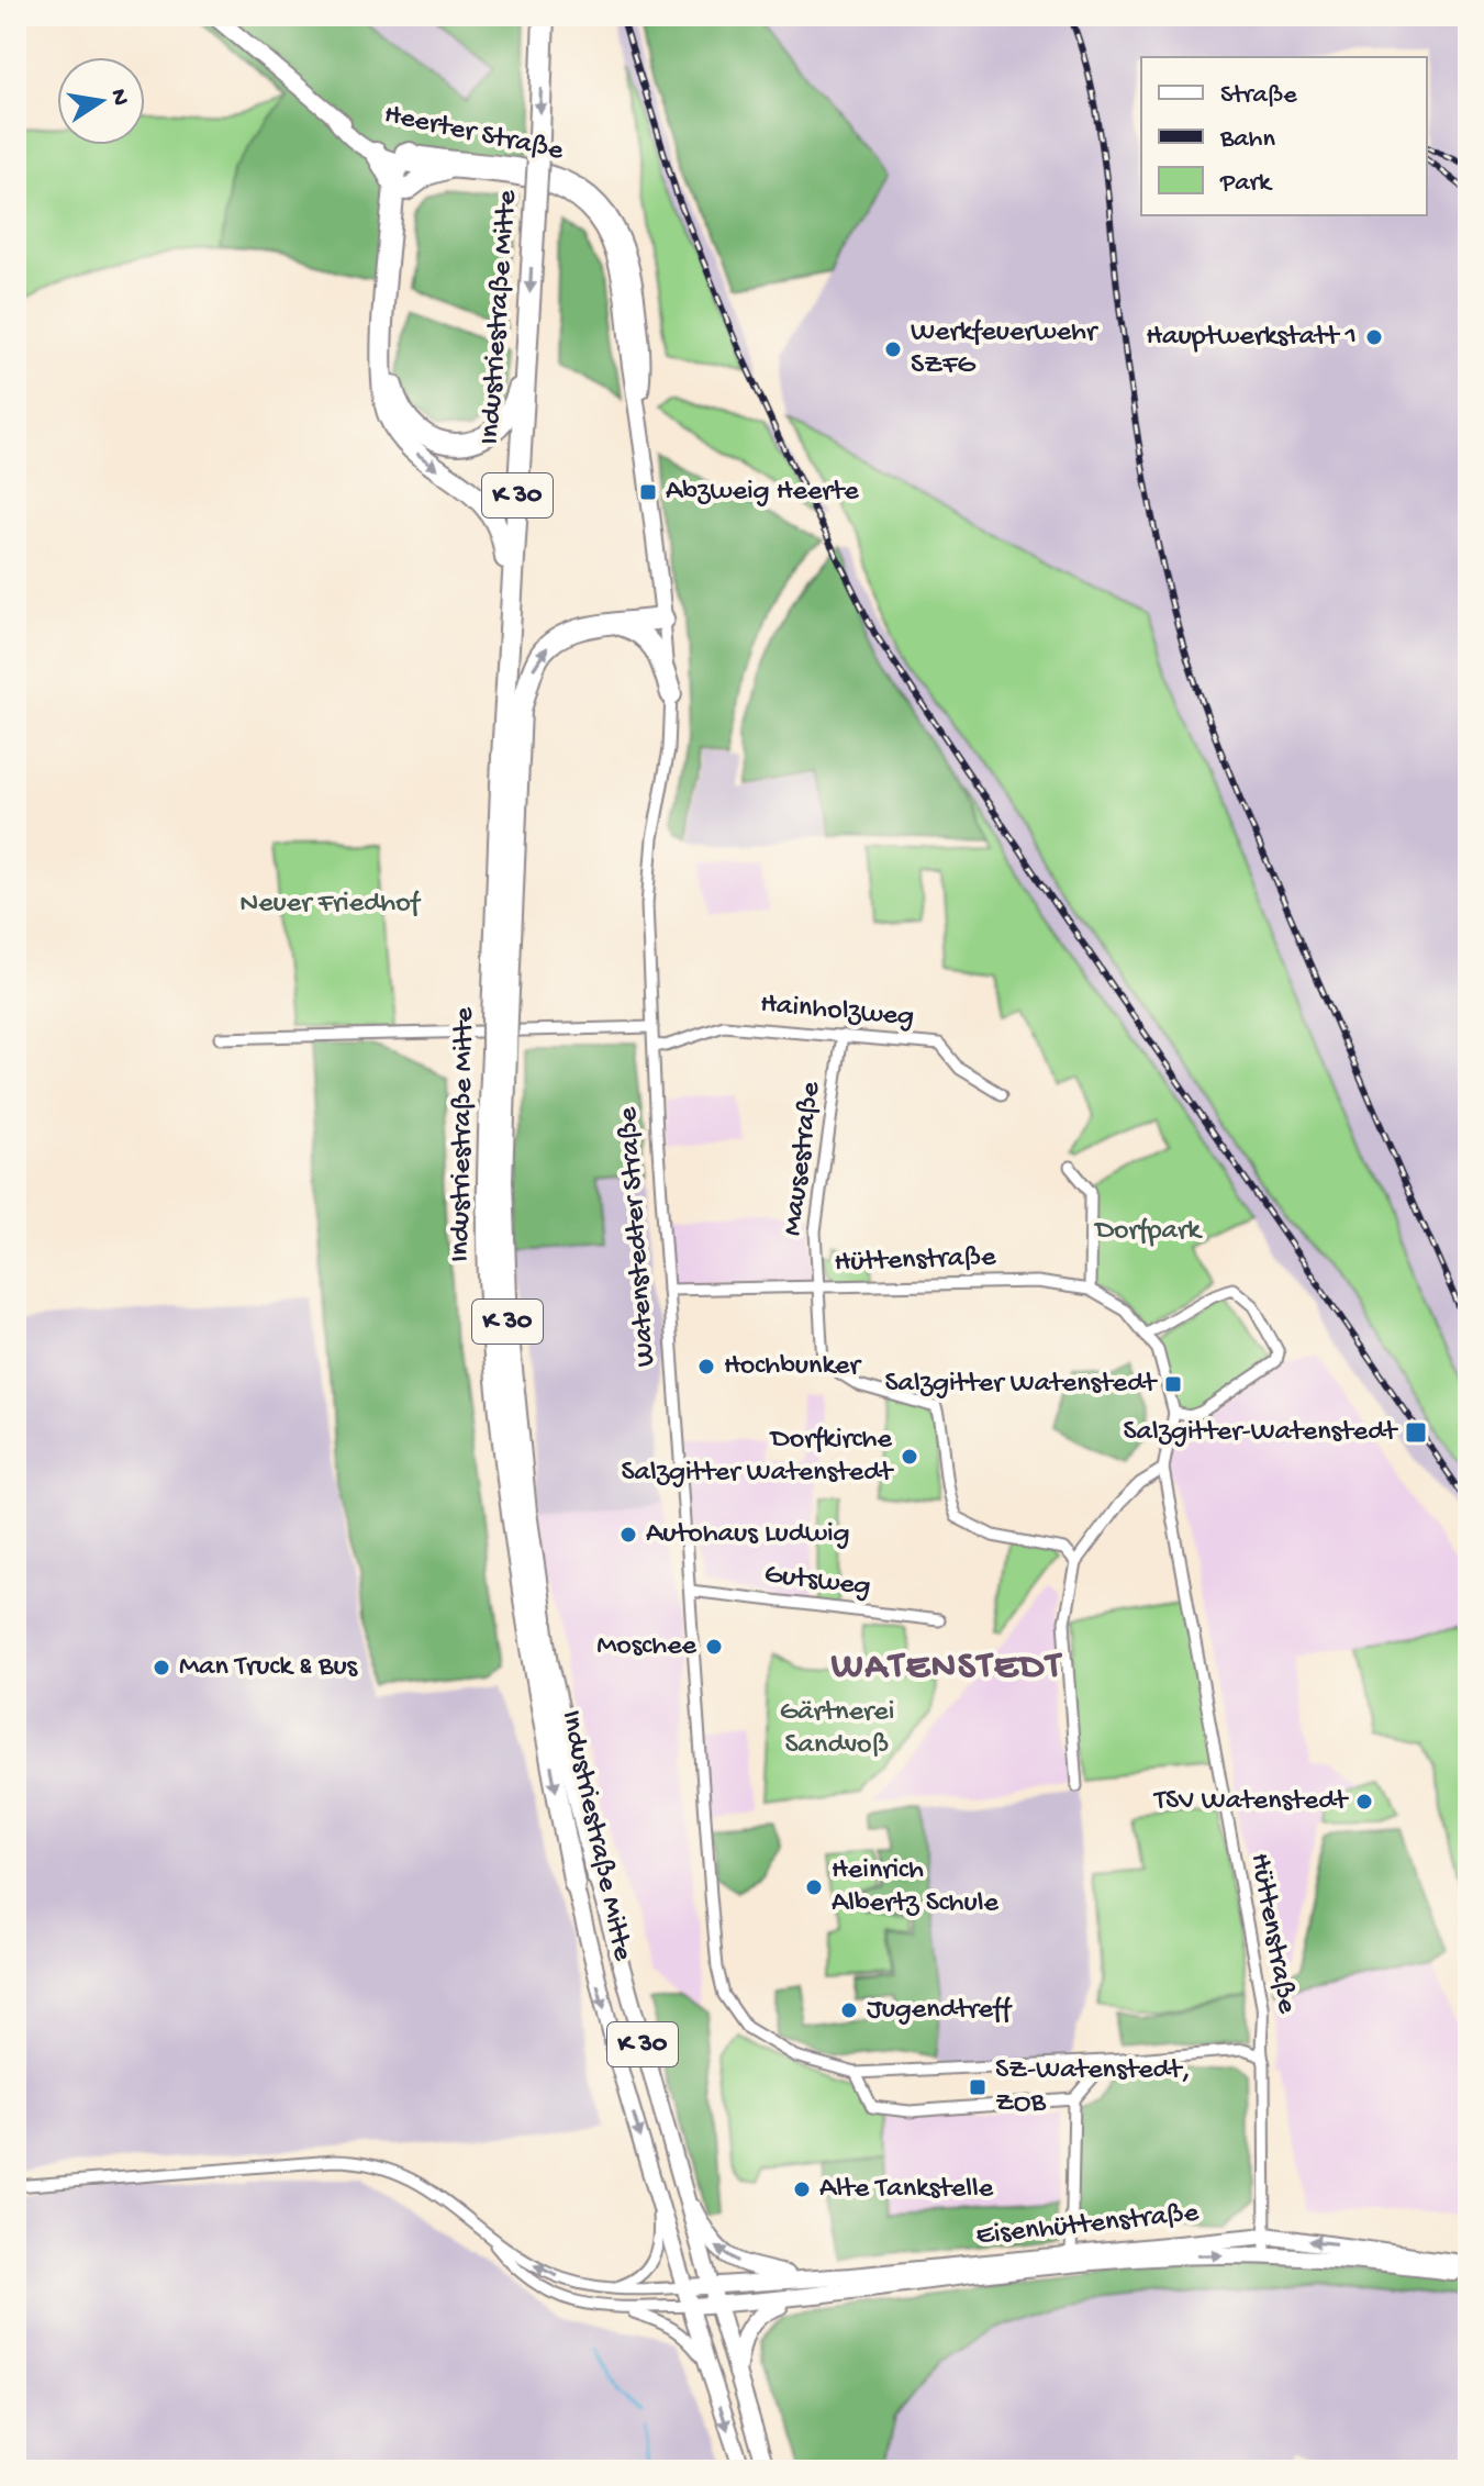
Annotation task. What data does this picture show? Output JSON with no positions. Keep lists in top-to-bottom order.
{
  "streets": {
    "highway": ["Industriestraße Mitte", "K 30"],
    "main road": ["Heerter Straße", "Watenstedter Straße", "Eisenhüttenstraße"],
    "street": [
      "Hainholzweg",
      "Mausestraße",
      "Hüttenstraße",
      "Gutsweg"
    ]
  },
  "crossings": [
    ["Heerter Straße", "Watenstedter Straße"],
    ["Industriestraße Mitte", "K 30"],
    ["Industriestraße Mitte", "Eisenhüttenstraße"],
    ["K 30", "Eisenhüttenstraße"],
    ["Hainholzweg", "Mausestraße"],
    ["Hainholzweg", "Watenstedter Straße"],
    ["Mausestraße", "Hüttenstraße"],
    ["Watenstedter Straße", "Hüttenstraße"],
    ["Watenstedter Straße", "Gutsweg"],
    ["Hüttenstraße", "Eisenhüttenstraße"]
  ],
  "districts": ["WATENSTEDT"],
  "parks": ["Neuer Friedhof", "Dorfpark", "Gärtnerei Sandvoß"],
  "places": {
    "other": [
      "Hauptwerkstatt 1",
      "Werkfeuerwehr SZFG",
      "Hochbunker",
      "Dorfkirche Salzgitter Watenstedt",
      "Autohaus Ludwig",
      "Moschee",
      "Man Truck & Bus",
      "TSV Watenstedt",
      "Heinrich Albertz Schule",
      "Jugendtreff",
      "Alte Tankstelle"
    ],
    "transit": [
      "Abzweig Heerte",
      "Salzgitter Watenstedt",
      "Salzgitter-Watenstedt",
      "SZ-Watenstedt, ZOB"
    ]
  },
  "legend": ["Straße", "Bahn", "Park"],
  "north": "right"
}
